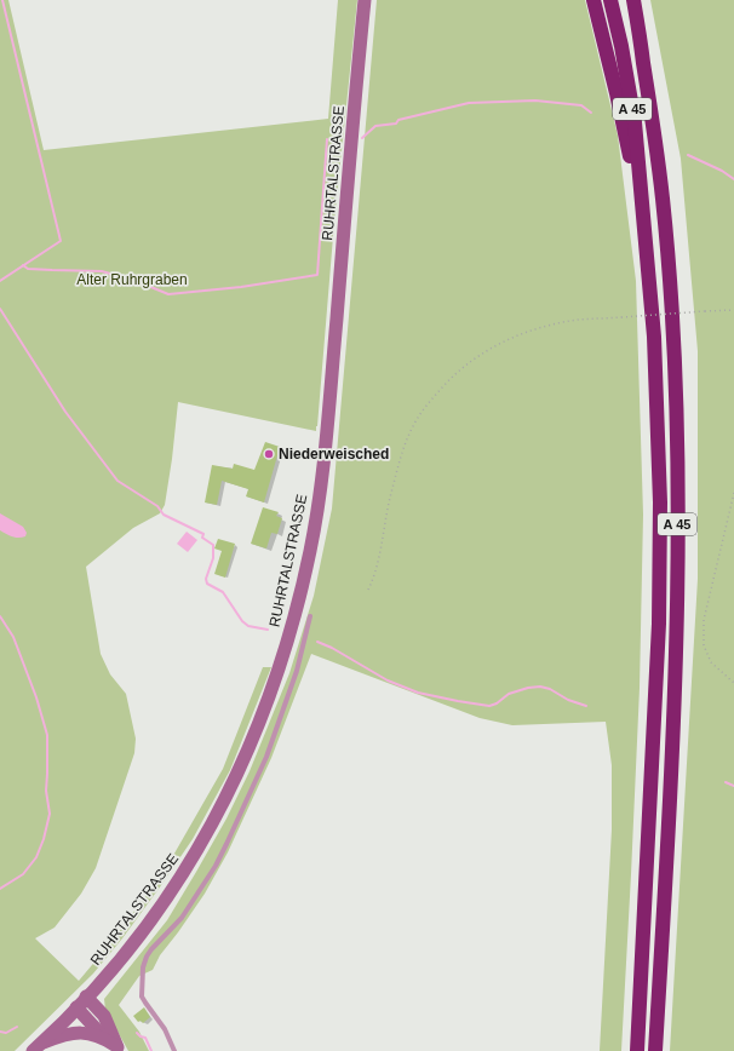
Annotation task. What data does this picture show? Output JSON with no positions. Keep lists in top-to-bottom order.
{
  "streets": {
    "highway": ["A 45"],
    "main road": ["RUHRTALSTRASSE"]
  },
  "parks": ["Alter Ruhrgraben"],
  "places": ["Niederweisched"]
}
